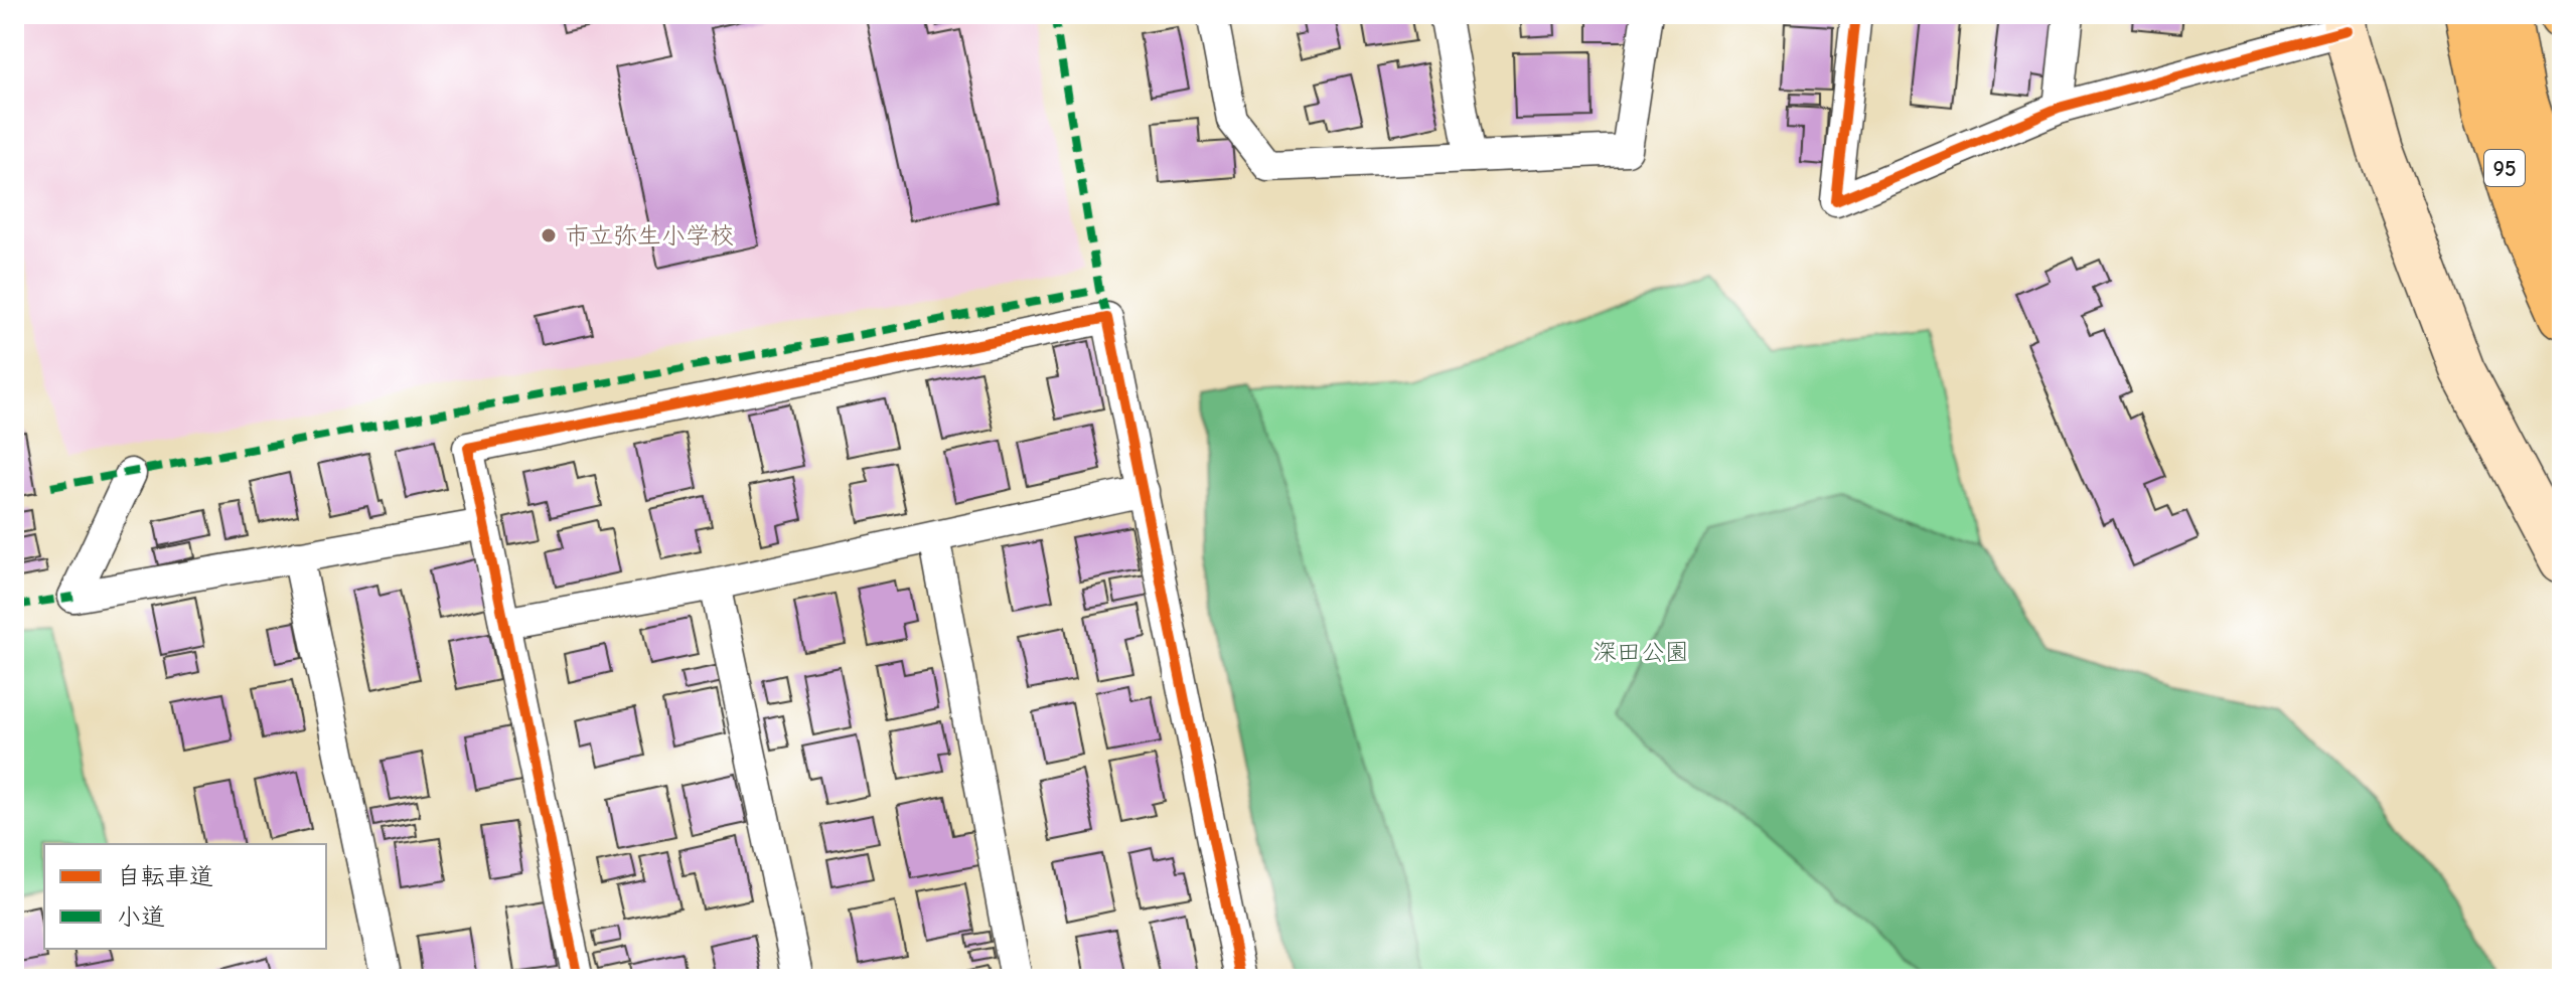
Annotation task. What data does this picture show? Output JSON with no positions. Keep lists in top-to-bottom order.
{
  "streets": {
    "main road": ["95"]
  },
  "parks": ["深田公園"],
  "places": ["市立弥生小学校"],
  "legend": ["自転車道", "小道"]
}
